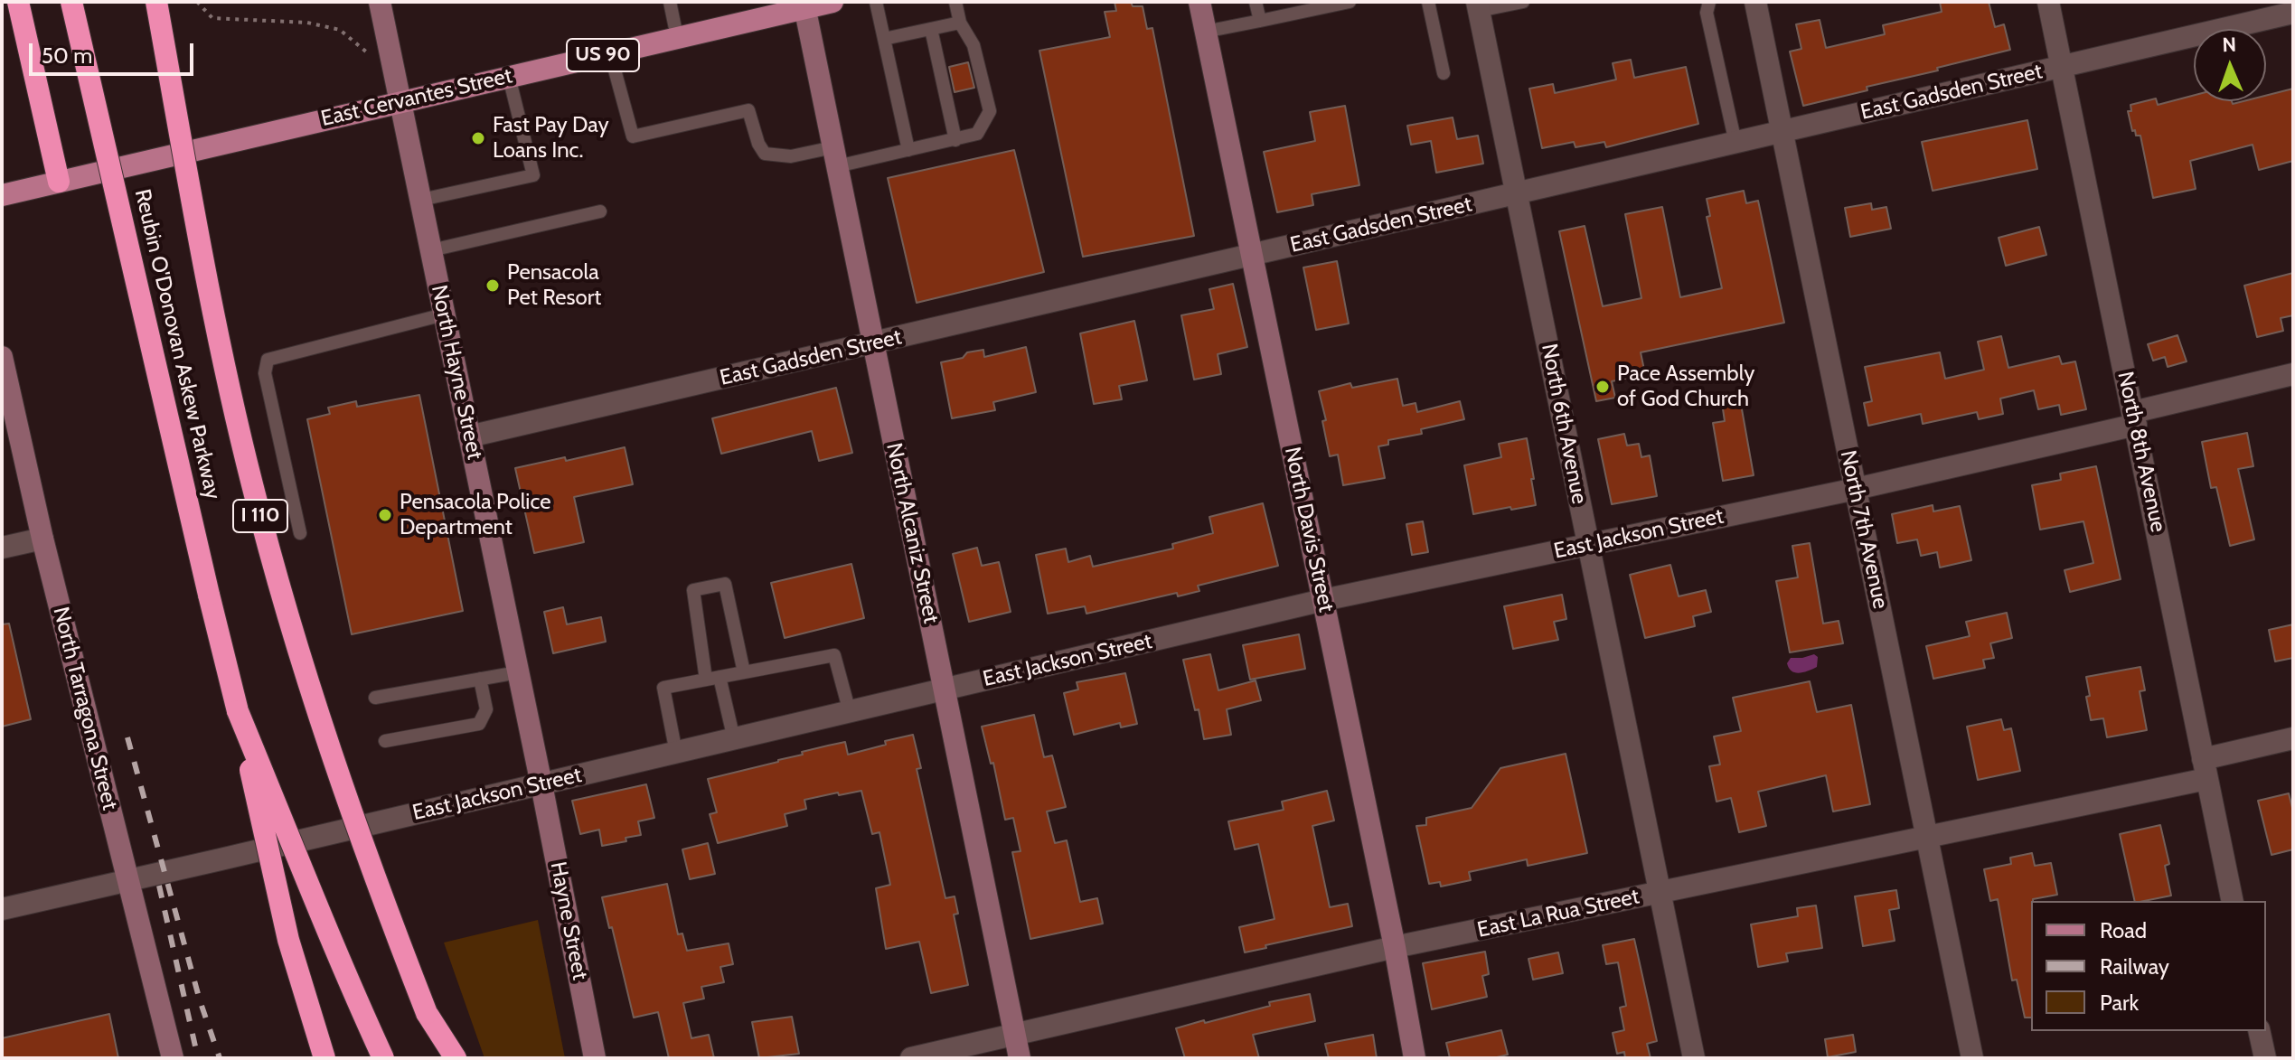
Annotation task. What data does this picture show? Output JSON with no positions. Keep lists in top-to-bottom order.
{
  "streets": {
    "highway": ["Reubin O'Donovan Askew Parkway", "I 110"],
    "main road": [
      "US 90",
      "East Cervantes Street",
      "North Hayne Street",
      "North Davis Street",
      "North Alcaniz Street",
      "North Tarragona Street",
      "Hayne Street"
    ],
    "street": [
      "East Gadsden Street",
      "North 6th Avenue",
      "North 8th Avenue",
      "North 7th Avenue",
      "East Jackson Street",
      "East La Rua Street"
    ]
  },
  "crossings": [
    ["East Gadsden Street", "North Hayne Street"],
    ["East Gadsden Street", "North 6th Avenue"],
    ["East Gadsden Street", "North 8th Avenue"],
    ["East Gadsden Street", "North Davis Street"],
    ["East Gadsden Street", "North 7th Avenue"],
    ["East Gadsden Street", "North Alcaniz Street"],
    ["East Cervantes Street", "North Hayne Street"],
    ["East Cervantes Street", "North Alcaniz Street"],
    ["North Hayne Street", "East Jackson Street"],
    ["North Hayne Street", "Hayne Street"],
    ["North 6th Avenue", "East Jackson Street"],
    ["North 6th Avenue", "East La Rua Street"],
    ["North 8th Avenue", "East Jackson Street"],
    ["North 8th Avenue", "East La Rua Street"],
    ["North Davis Street", "East Jackson Street"],
    ["North Davis Street", "East La Rua Street"],
    ["North 7th Avenue", "East Jackson Street"],
    ["North 7th Avenue", "East La Rua Street"],
    ["North Alcaniz Street", "East Jackson Street"],
    ["North Alcaniz Street", "East La Rua Street"],
    ["East Jackson Street", "North Tarragona Street"],
    ["East Jackson Street", "Hayne Street"]
  ],
  "places": [
    "Fast Pay Day Loans Inc.",
    "Pensacola Pet Resort",
    "Pace Assembly of God Church",
    "Pensacola Police Department"
  ],
  "legend": ["Road", "Railway", "Park"],
  "scale_bar": "50 m",
  "north": "top"
}
